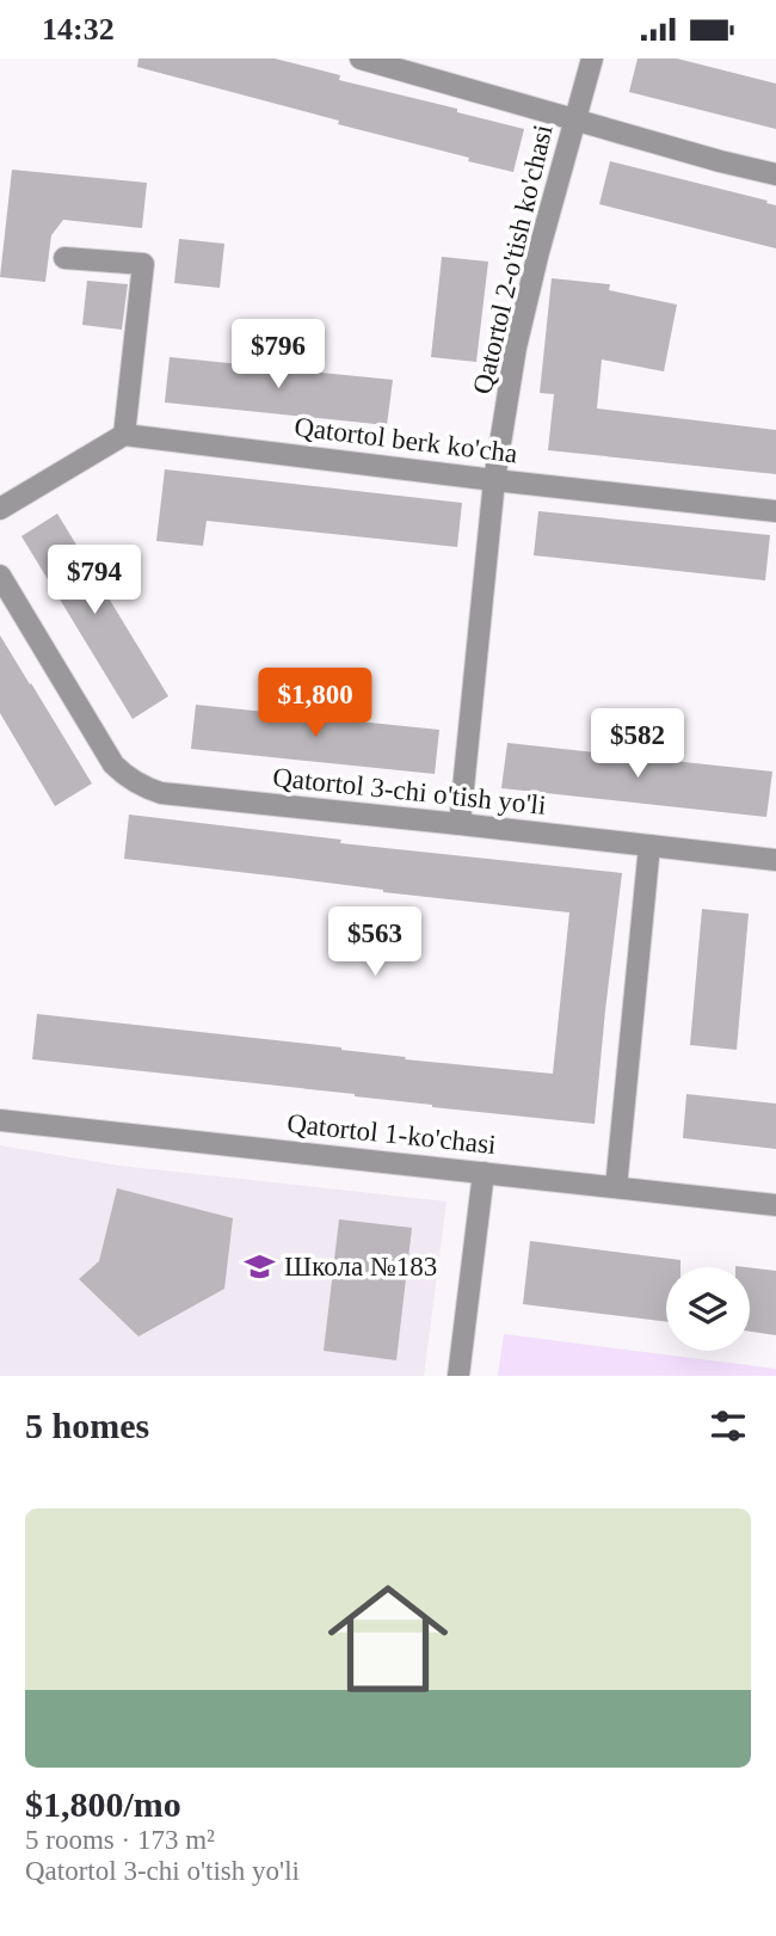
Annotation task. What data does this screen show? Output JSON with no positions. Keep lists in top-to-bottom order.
{
  "streets": {
    "street": [
      "Qatortol 2-o'tish ko'chasi",
      "Qatortol berk ko'cha",
      "Qatortol 3-chi o'tish yo'li",
      "Qatortol 1-ko'chasi"
    ]
  },
  "crossings": [
    ["Qatortol 2-o'tish ko'chasi", "Qatortol berk ko'cha"],
    ["Qatortol 2-o'tish ko'chasi", "Qatortol 3-chi o'tish yo'li"]
  ],
  "places": {
    "school or university": ["Школа №183"]
  },
  "page": {
    "status": "14:32",
    "price": [
      "$796",
      "$794",
      "$1,800",
      "$582",
      "$563"
    ],
    "heading": "5 homes",
    "list": [
      {
        "name": "$1,800/mo",
        "note": "5 rooms · 173 m² · Qatortol 3-chi o'tish yo'li"
      }
    ]
  }
}
